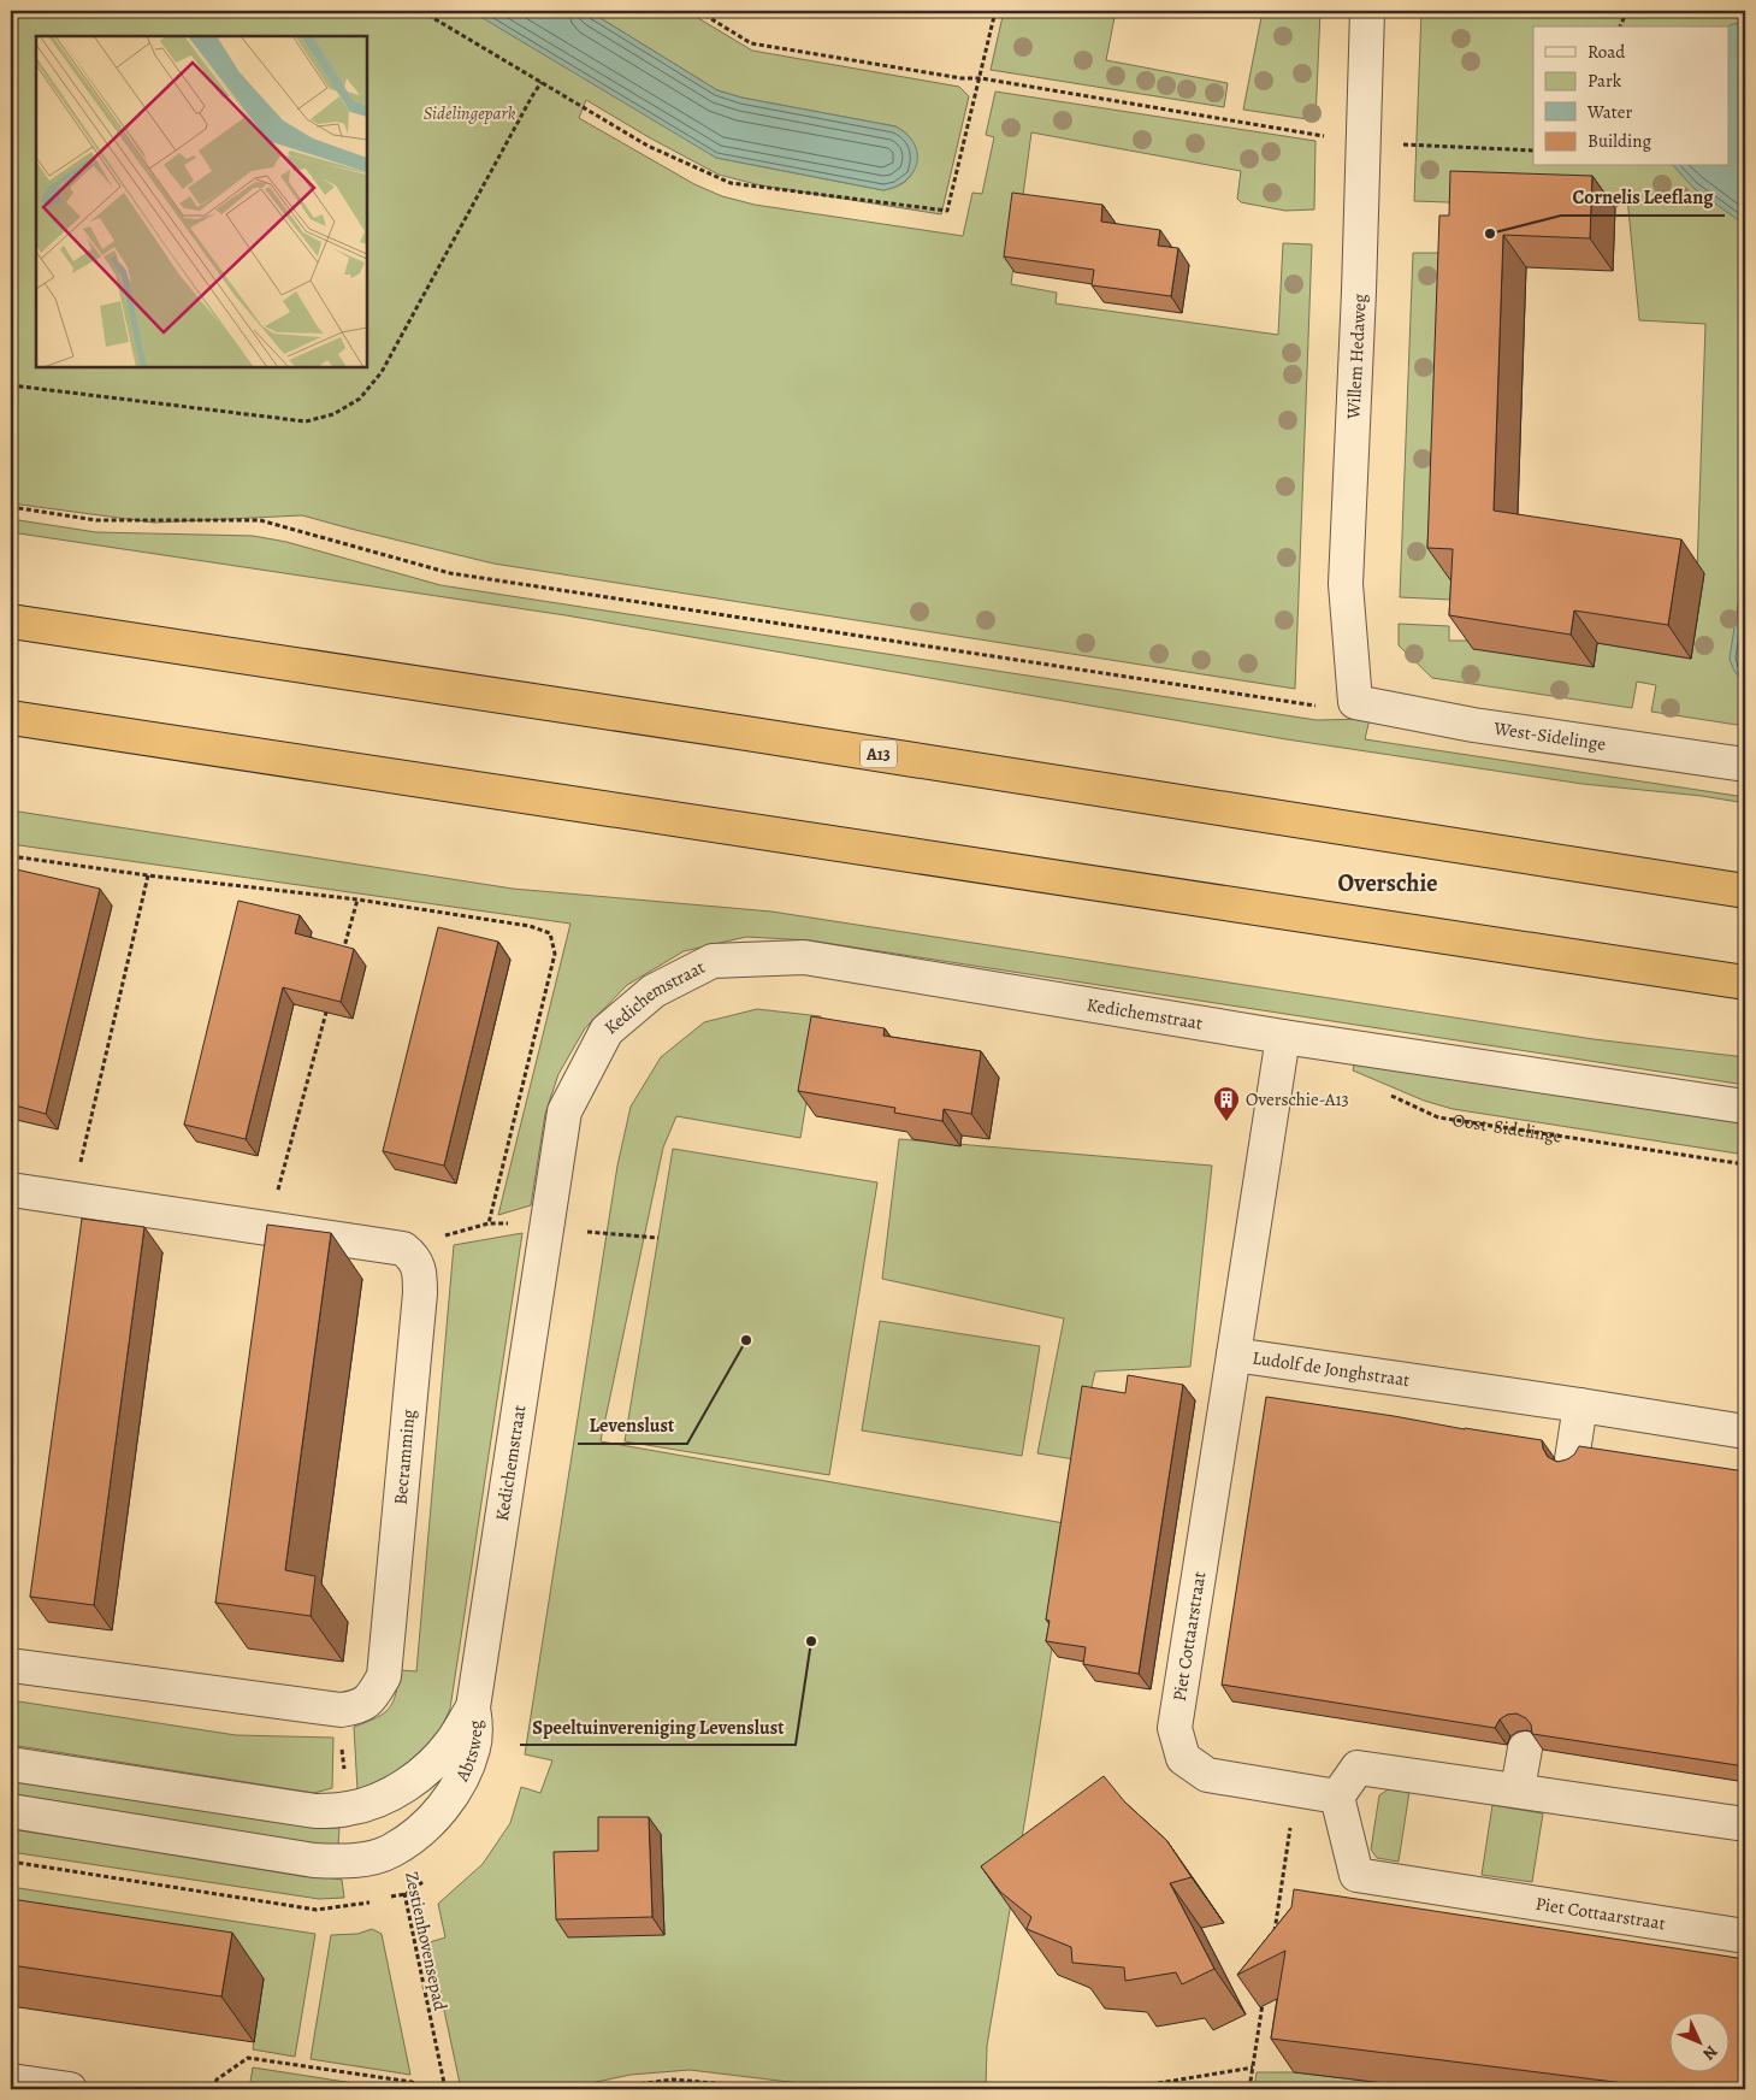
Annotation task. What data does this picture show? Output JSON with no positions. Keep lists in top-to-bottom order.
{
  "streets": {
    "highway": ["A13"],
    "street": [
      "Willem Hedaweg",
      "West-Sidelinge",
      "Kedichemstraat",
      "Ludolf de Jonghstraat",
      "Becramming",
      "Piet Cottaarstraat",
      "Abtsweg"
    ],
    "path": ["Oost-Sidelinge", "Zestienhovensepad"]
  },
  "crossings": [
    ["Willem Hedaweg", "West-Sidelinge"],
    ["Kedichemstraat", "Ludolf de Jonghstraat"],
    ["Kedichemstraat", "Abtsweg"],
    ["Ludolf de Jonghstraat", "Piet Cottaarstraat"],
    ["Abtsweg", "Zestienhovensepad"]
  ],
  "districts": ["Overschie"],
  "parks": ["Sidelingepark"],
  "places": {
    "other": ["Cornelis Leeflang", "Levenslust", "Speeltuinvereniging Levenslust"],
    "building": ["Overschie-A13"]
  },
  "legend": [
    "Road",
    "Park",
    "Water",
    "Building"
  ],
  "north": "bottom right"
}
